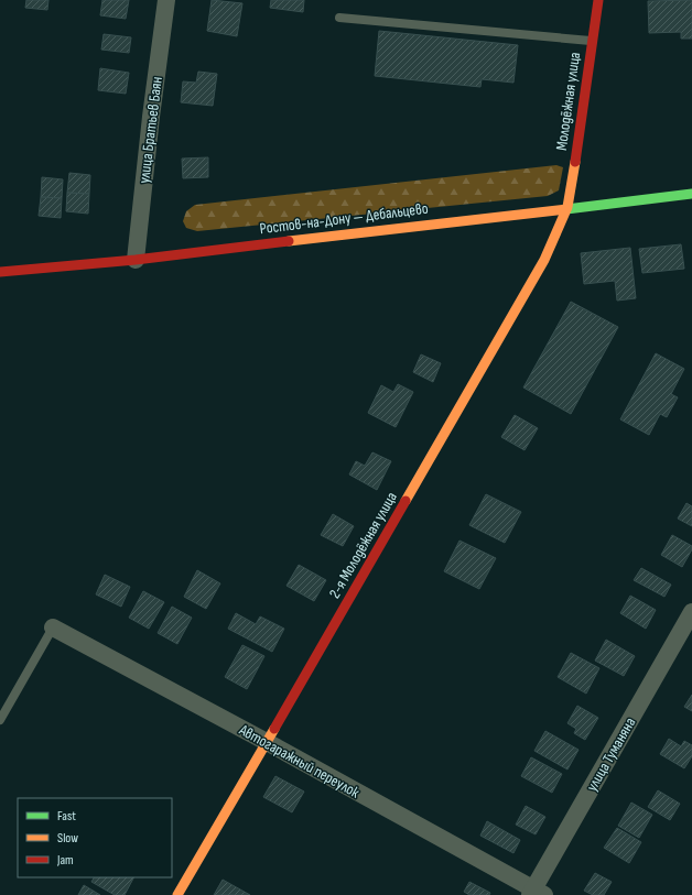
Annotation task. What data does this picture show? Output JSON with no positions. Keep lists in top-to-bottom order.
{
  "streets": {
    "street": [
      "Молодёжная улица",
      "улица Братьев Баян",
      "Ростов-на-Дону — Дебальцево",
      "2-я Молодёжная улица",
      "улица Туманяна",
      "Автогаражный переулок"
    ]
  },
  "crossings": [
    ["Молодёжная улица", "Ростов-на-Дону — Дебальцево"],
    ["Молодёжная улица", "2-я Молодёжная улица"],
    ["улица Братьев Баян", "Ростов-на-Дону — Дебальцево"],
    ["Ростов-на-Дону — Дебальцево", "2-я Молодёжная улица"],
    ["2-я Молодёжная улица", "Автогаражный переулок"],
    ["улица Туманяна", "Автогаражный переулок"]
  ],
  "legend": ["Fast", "Slow", "Jam"]
}
